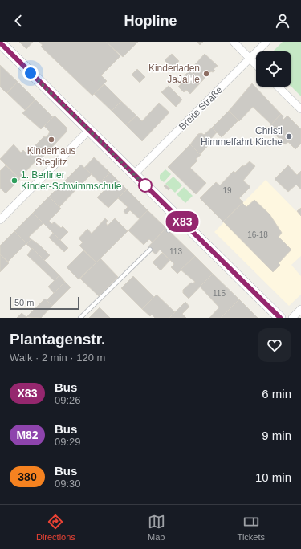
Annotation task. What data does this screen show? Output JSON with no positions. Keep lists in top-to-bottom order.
{
  "streets": {
    "street": ["Breite Straße"]
  },
  "places": [
    "Kinderladen JaJaHe",
    "Christi Himmelfahrt Kirche",
    "Kinderhaus Steglitz",
    "1. Berliner Kinder-Schwimmschule"
  ],
  "lines": ["bus line X83"],
  "house_numbers": [
    "19",
    "16-18",
    "113",
    "115"
  ],
  "scale_bar": "50 m",
  "page": {
    "header": "Hopline",
    "on_map": "X83",
    "scale": "50 m",
    "heading": ["Plantagenstr.", "Walk · 2 min · 120 m"],
    "list": [
      {
        "mark": "X83",
        "name": "Bus",
        "note": "09:26",
        "value": "6 min"
      },
      {
        "mark": "M82",
        "name": "Bus",
        "note": "09:29",
        "value": "9 min"
      },
      {
        "mark": "380",
        "name": "Bus",
        "note": "09:30",
        "value": "10 min"
      }
    ],
    "tabs": ["Directions", "Map", "Tickets"]
  }
}
